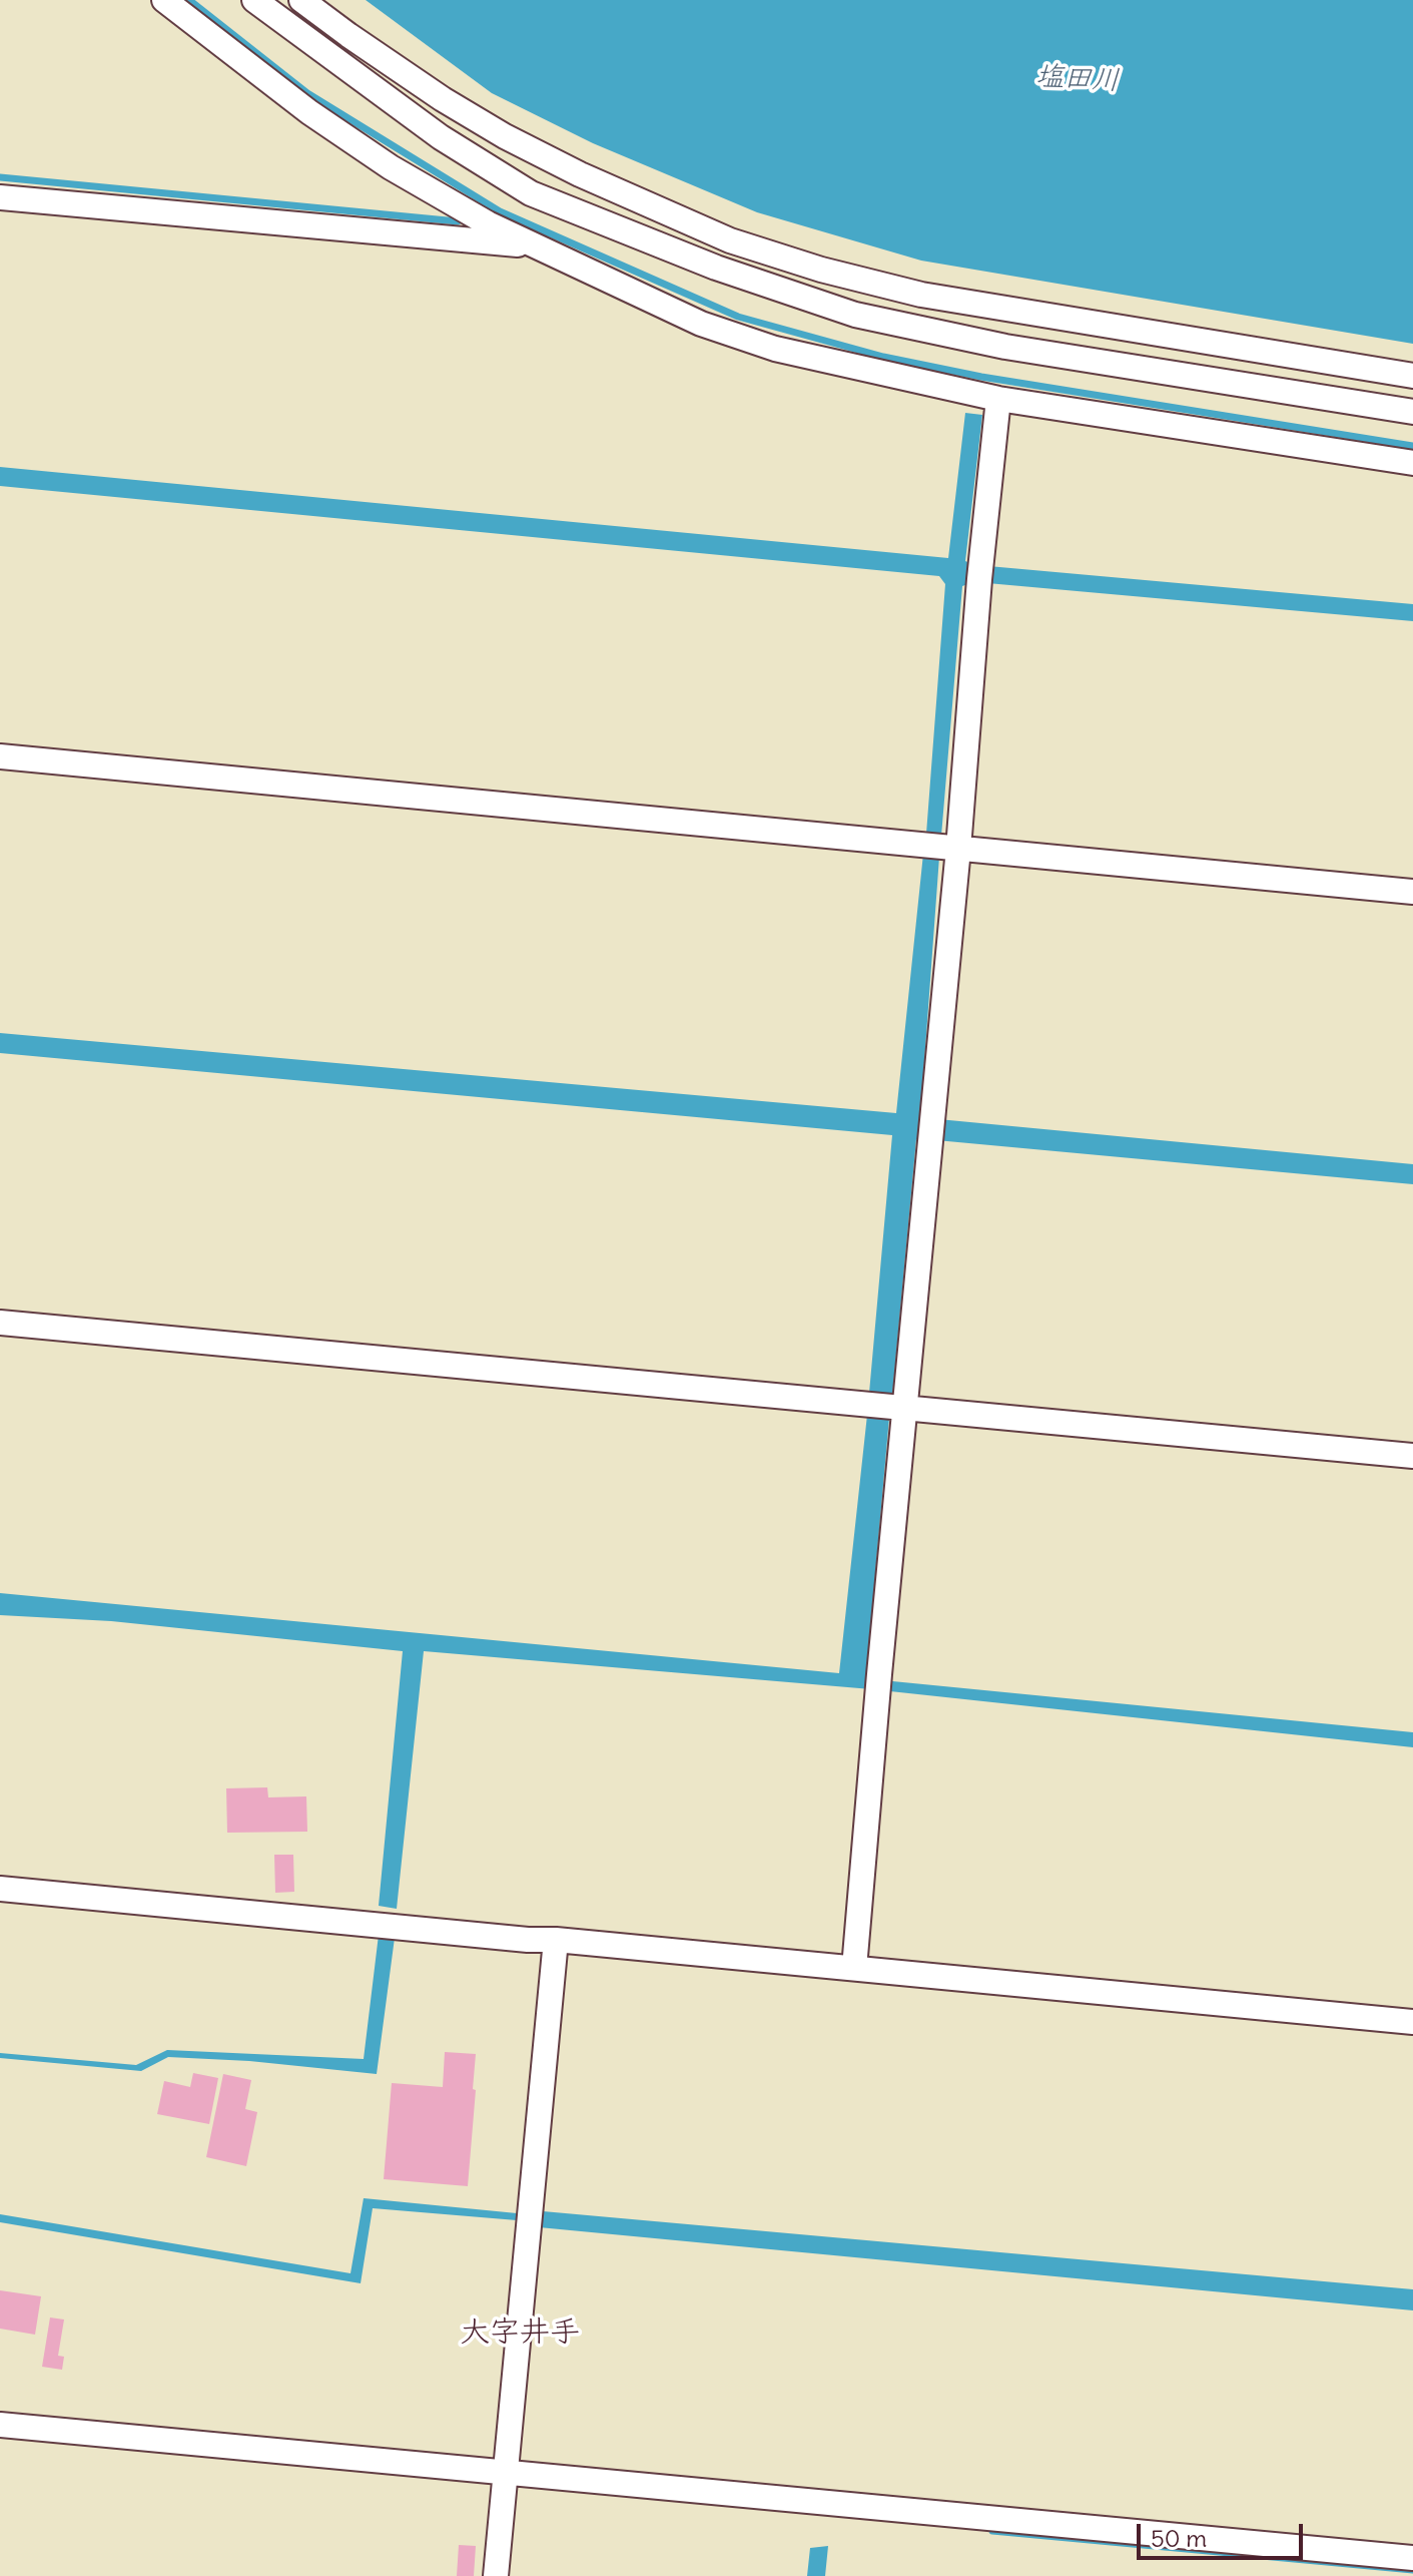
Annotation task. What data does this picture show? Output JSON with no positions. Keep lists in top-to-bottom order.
{
  "districts": ["大字井手"],
  "water": ["塩田川"],
  "scale_bar": "50 m"
}
